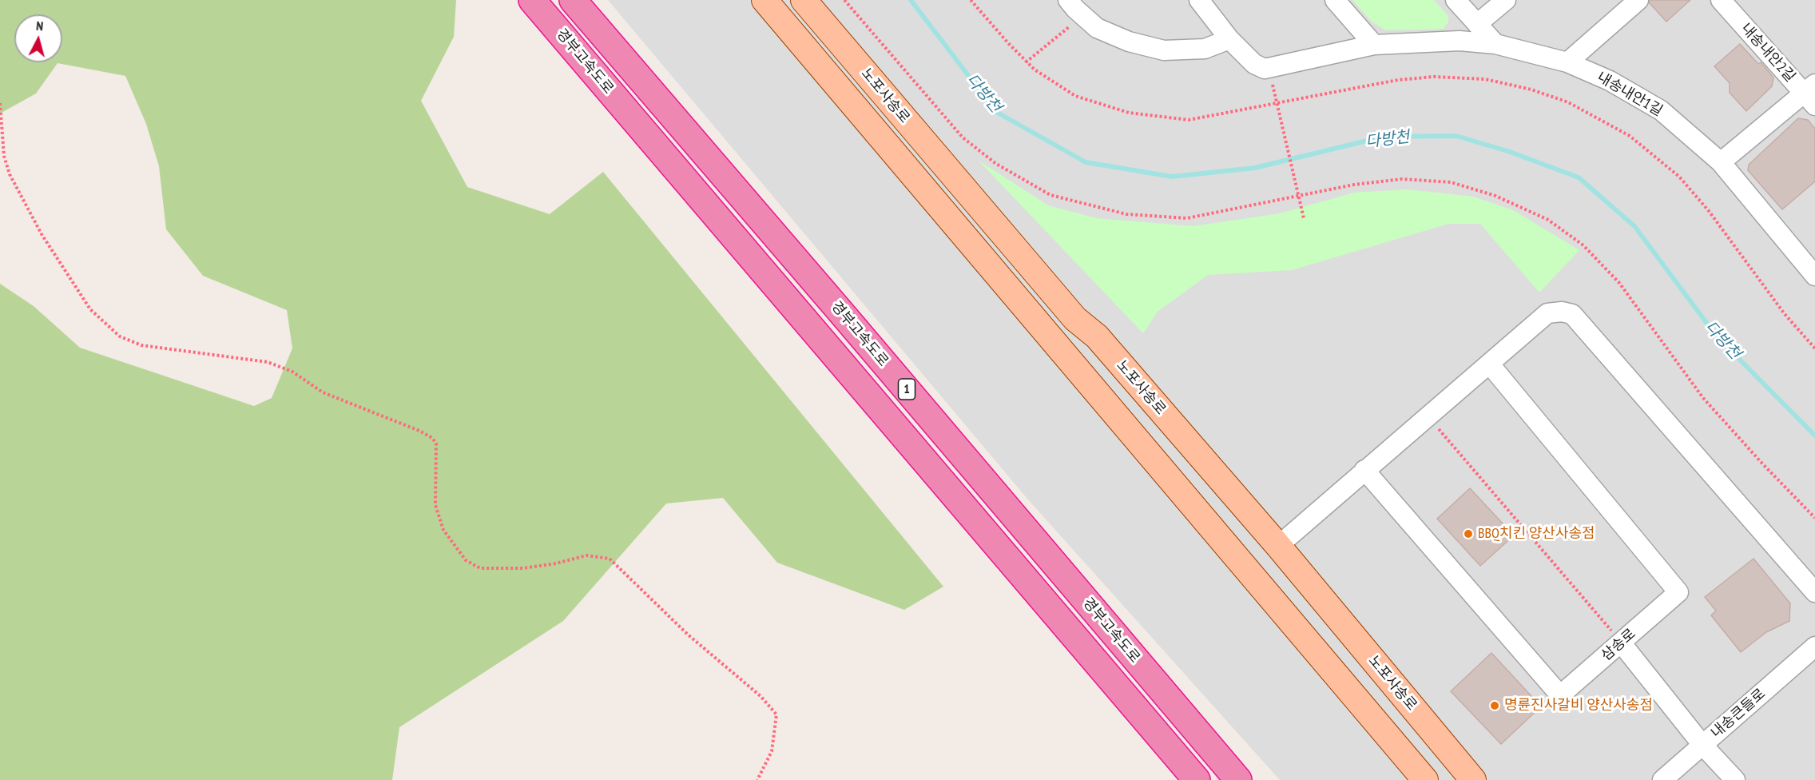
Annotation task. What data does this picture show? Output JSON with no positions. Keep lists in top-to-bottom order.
{
  "streets": {
    "highway": ["경부고속도로", "1"],
    "main road": ["노포사송로"],
    "street": [
      "내송내안2길",
      "내송내안1길",
      "삼송로",
      "내송큰들로"
    ]
  },
  "water": ["다방천"],
  "places": ["BBQ치킨 양산사송점", "명륜진사갈비 양산사송점"],
  "north": "top"
}
